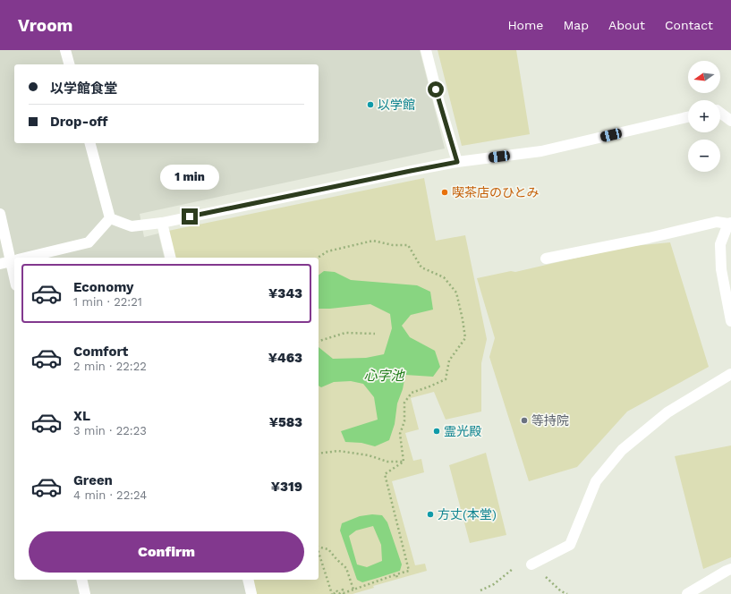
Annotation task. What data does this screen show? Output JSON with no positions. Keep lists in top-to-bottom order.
{
  "water": ["心字池"],
  "places": [
    "以学館",
    "喫茶店のひとみ",
    "等持院",
    "霊光殿",
    "方丈(本堂)"
  ],
  "north": "left",
  "page": {
    "header": "Vroom",
    "nav": [
      "Home",
      "Map",
      "About",
      "Contact"
    ],
    "map_buttons": ["+", "−"],
    "banner": ["以学館食堂", "Drop-off"],
    "bubble": "1 min",
    "list": [
      {
        "name": "Economy",
        "note": "1 min · 22:21",
        "value": "¥343"
      },
      {
        "name": "Comfort",
        "note": "2 min · 22:22",
        "value": "¥463"
      },
      {
        "name": "XL",
        "note": "3 min · 22:23",
        "value": "¥583"
      },
      {
        "name": "Green",
        "note": "4 min · 22:24",
        "value": "¥319"
      }
    ],
    "buttons": "Confirm"
  }
}
